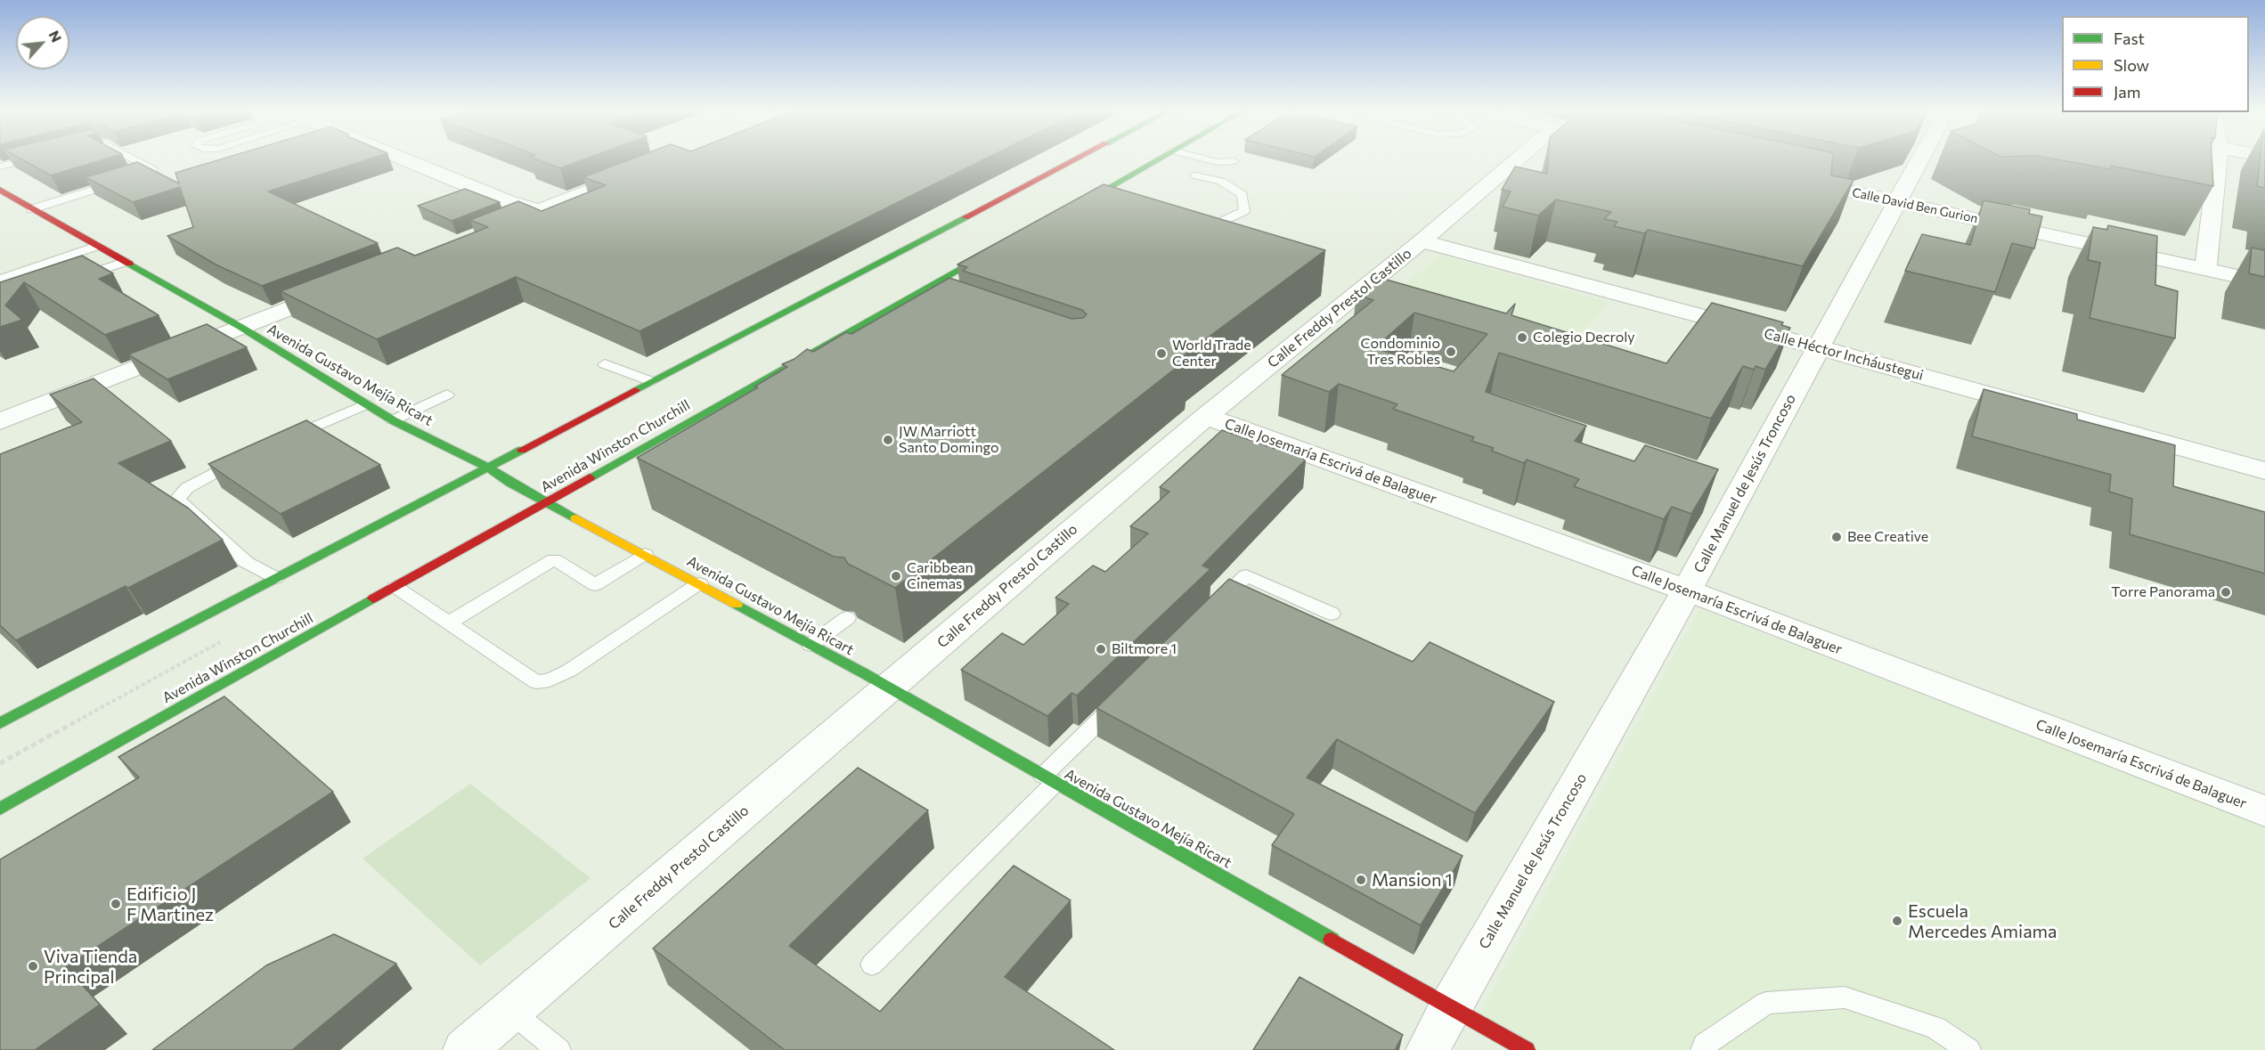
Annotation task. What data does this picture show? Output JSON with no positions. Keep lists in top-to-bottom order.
{
  "streets": {
    "main road": ["Avenida Gustavo Mejía Ricart", "Avenida Winston Churchill"],
    "street": [
      "Calle David Ben Gurion",
      "Calle Freddy Prestol Castillo",
      "Calle Héctor Incháustegui",
      "Calle Josemaría Escrivá de Balaguer",
      "Calle Manuel de Jesús Troncoso"
    ]
  },
  "crossings": [
    ["Calle David Ben Gurion", "Calle Manuel de Jesús Troncoso"],
    ["Calle Freddy Prestol Castillo", "Calle Héctor Incháustegui"],
    ["Calle Freddy Prestol Castillo", "Avenida Gustavo Mejía Ricart"],
    ["Calle Freddy Prestol Castillo", "Calle Josemaría Escrivá de Balaguer"],
    ["Calle Héctor Incháustegui", "Calle Manuel de Jesús Troncoso"],
    ["Avenida Gustavo Mejía Ricart", "Avenida Winston Churchill"],
    ["Avenida Gustavo Mejía Ricart", "Calle Manuel de Jesús Troncoso"],
    ["Calle Josemaría Escrivá de Balaguer", "Calle Manuel de Jesús Troncoso"]
  ],
  "places": [
    "Colegio Decroly",
    "Condominio Tres Robles",
    "World Trade Center",
    "JW Marriott Santo Domingo",
    "Bee Creative",
    "Caribbean Cinemas",
    "Torre Panorama",
    "Biltmore 1",
    "Mansion 1",
    "Edificio J F Martinez",
    "Escuela Mercedes Amiama",
    "Viva Tienda Principal"
  ],
  "legend": ["Fast", "Slow", "Jam"],
  "north": "top right"
}
